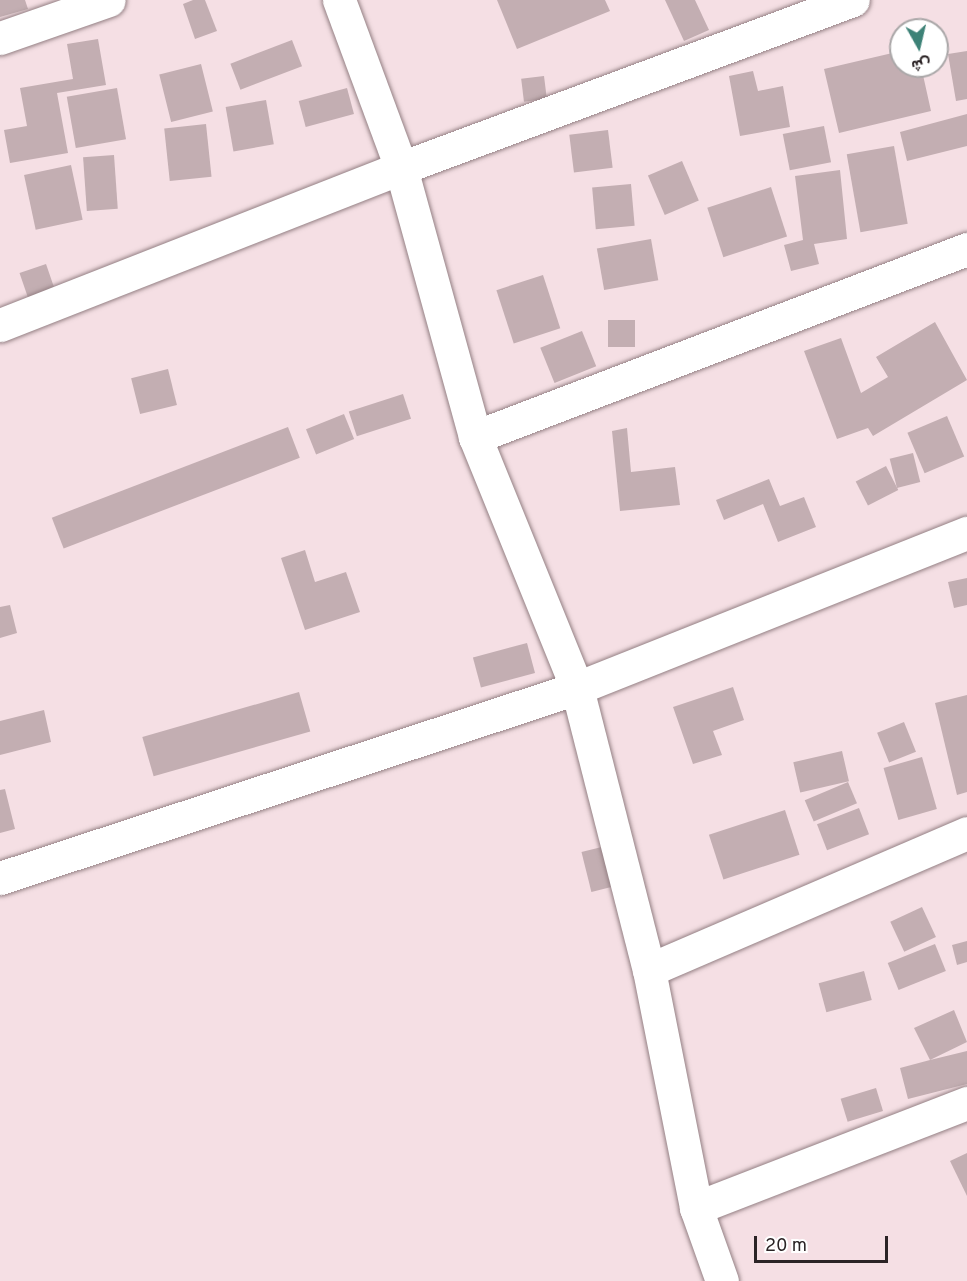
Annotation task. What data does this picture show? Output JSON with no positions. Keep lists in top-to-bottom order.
{
  "scale_bar": "20 m",
  "north": "bottom"
}
